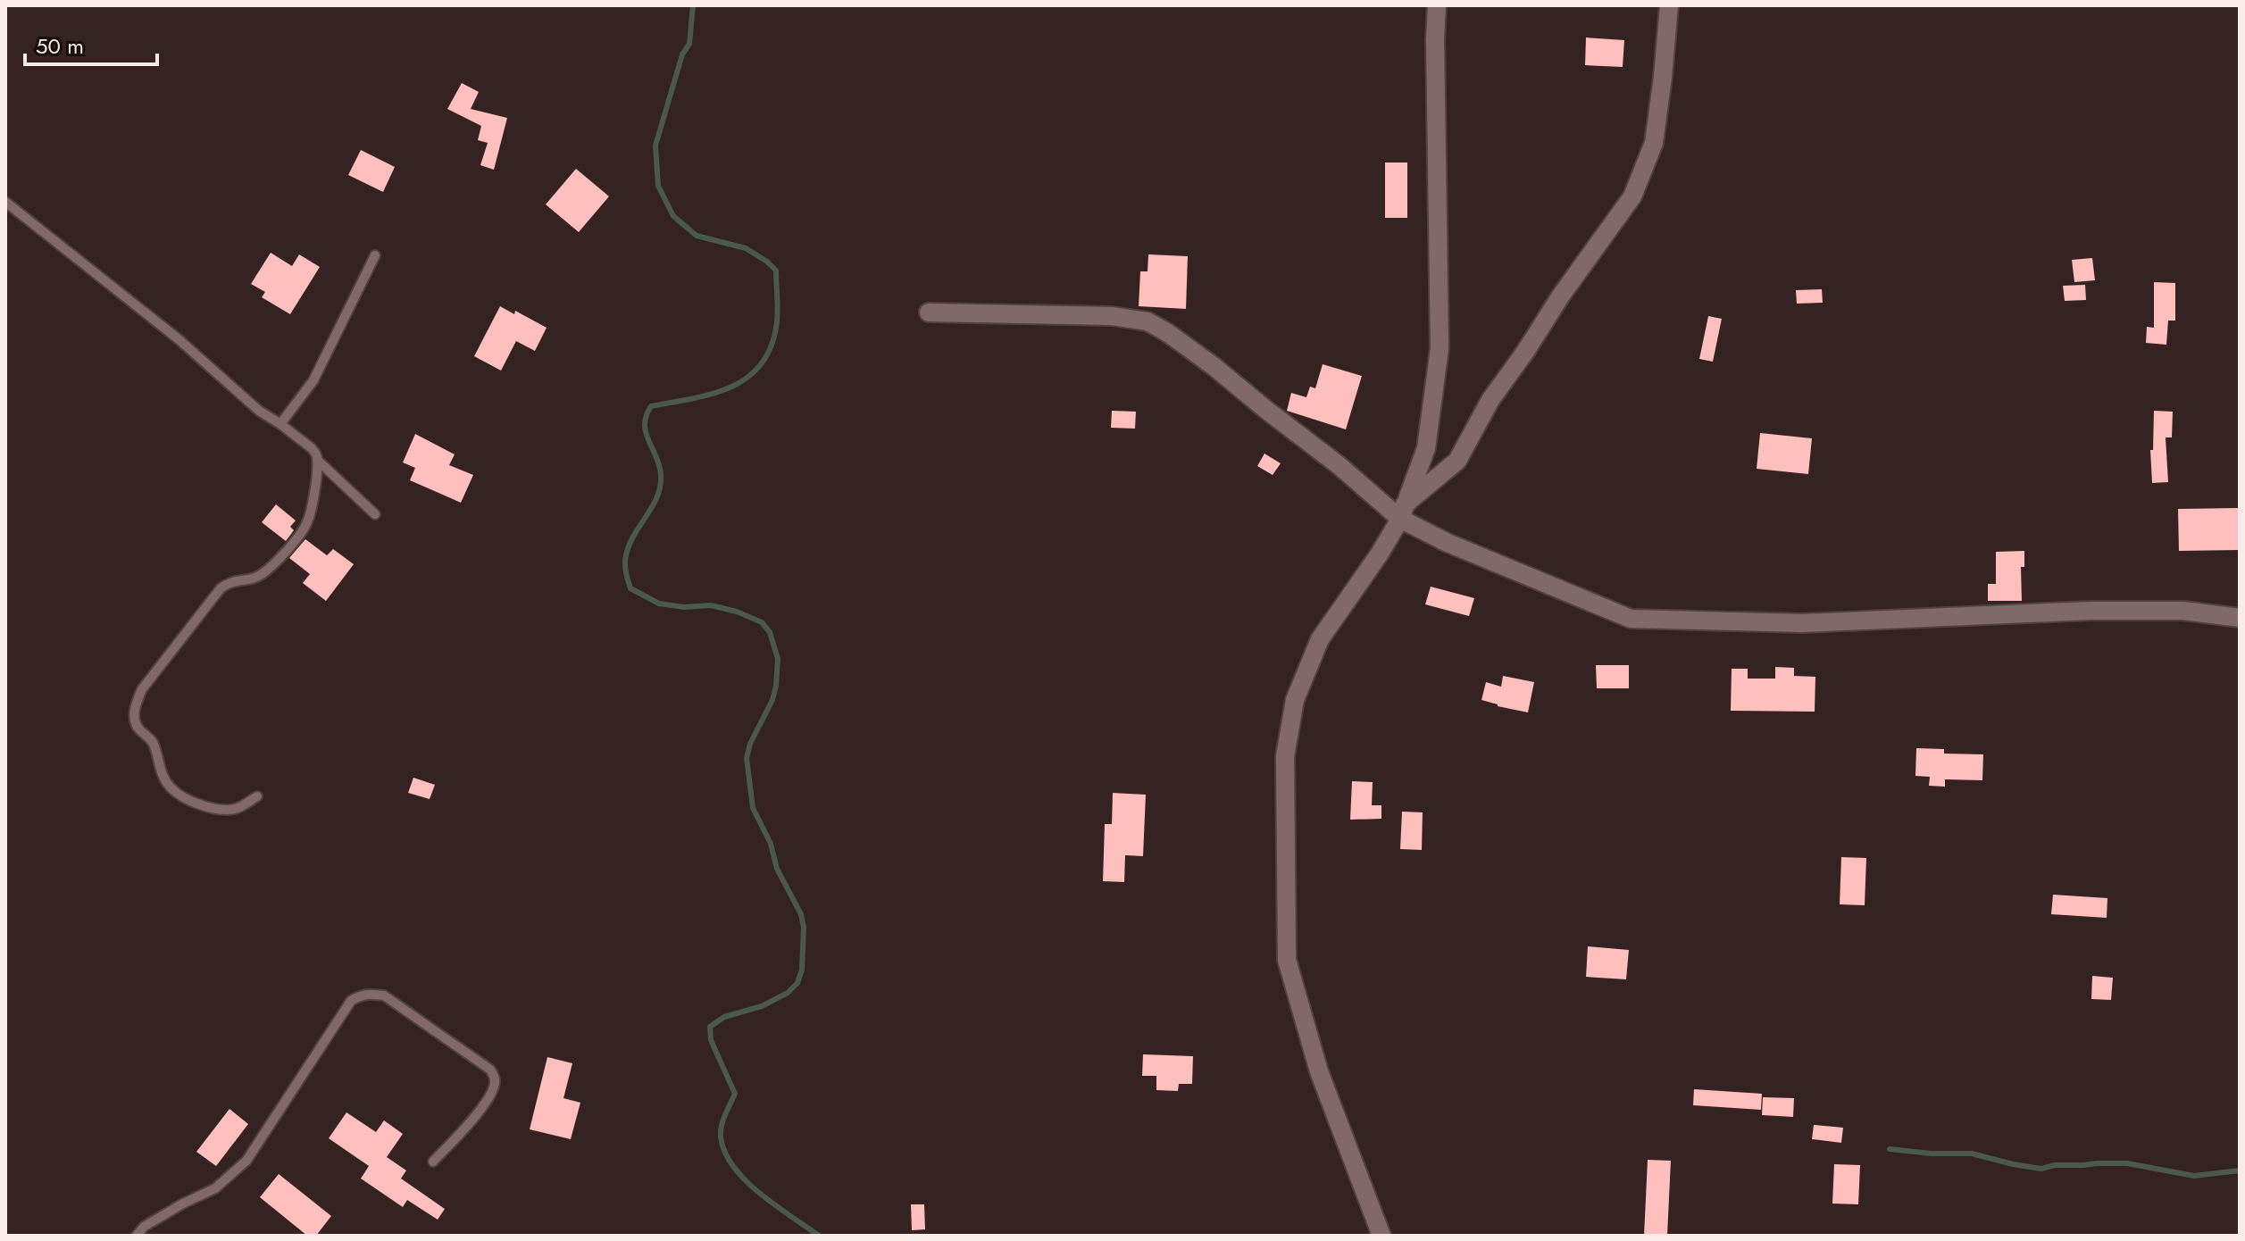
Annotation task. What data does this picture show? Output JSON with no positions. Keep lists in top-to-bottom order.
{
  "scale_bar": "50 m"
}
